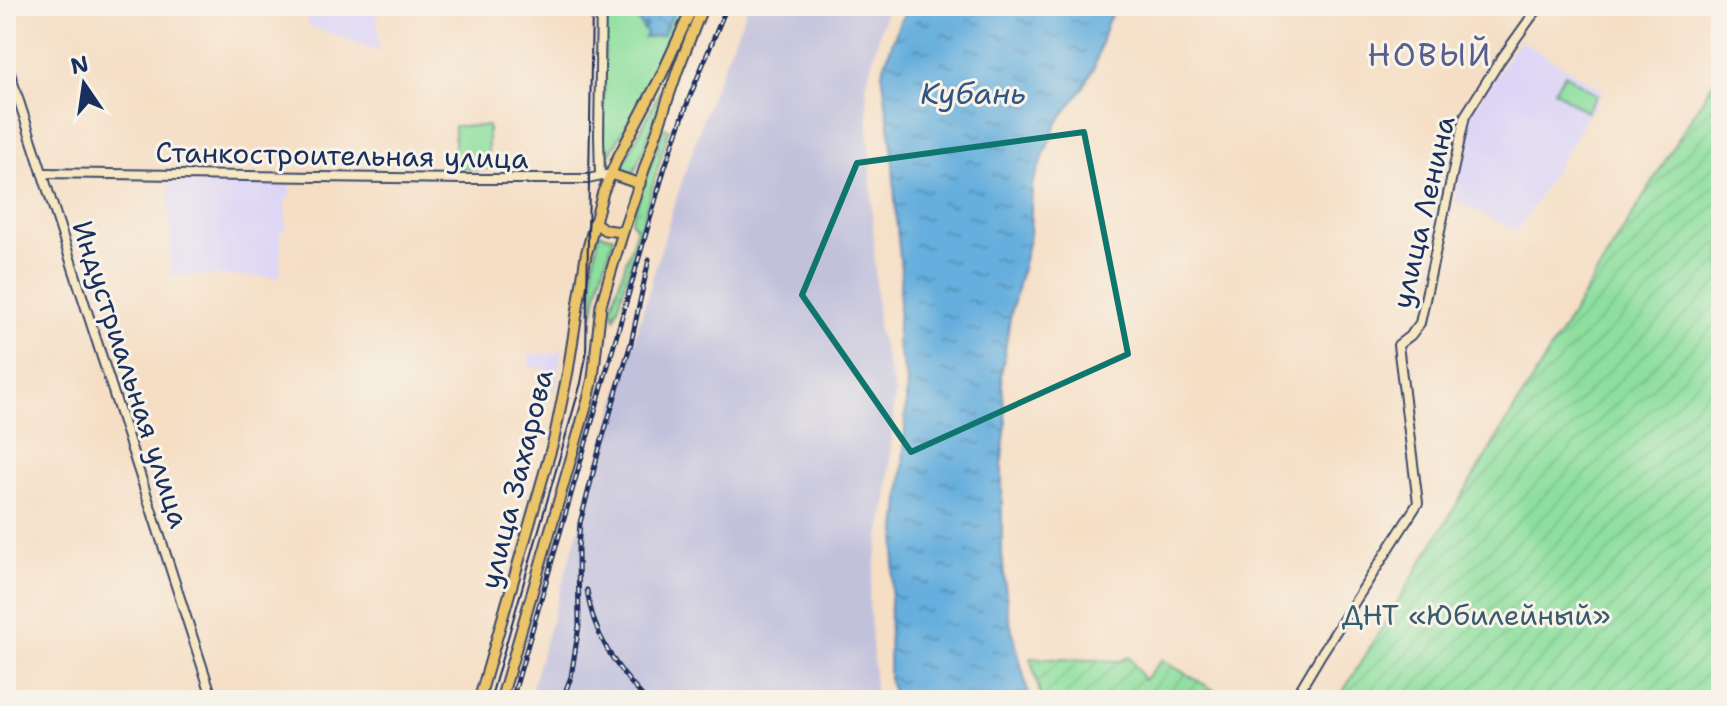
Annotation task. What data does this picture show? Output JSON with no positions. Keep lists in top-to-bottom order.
{
  "streets": {
    "main road": ["Станкостроительная улица", "улица Захарова"],
    "street": ["улица Ленина", "Индустриальная улица"]
  },
  "crossings": [
    ["Станкостроительная улица", "Индустриальная улица"],
    ["Станкостроительная улица", "улица Захарова"]
  ],
  "districts": ["НОВЫЙ"],
  "water": ["Кубань"],
  "parks": ["ДНТ «Юбилейный»"],
  "north": "top"
}
